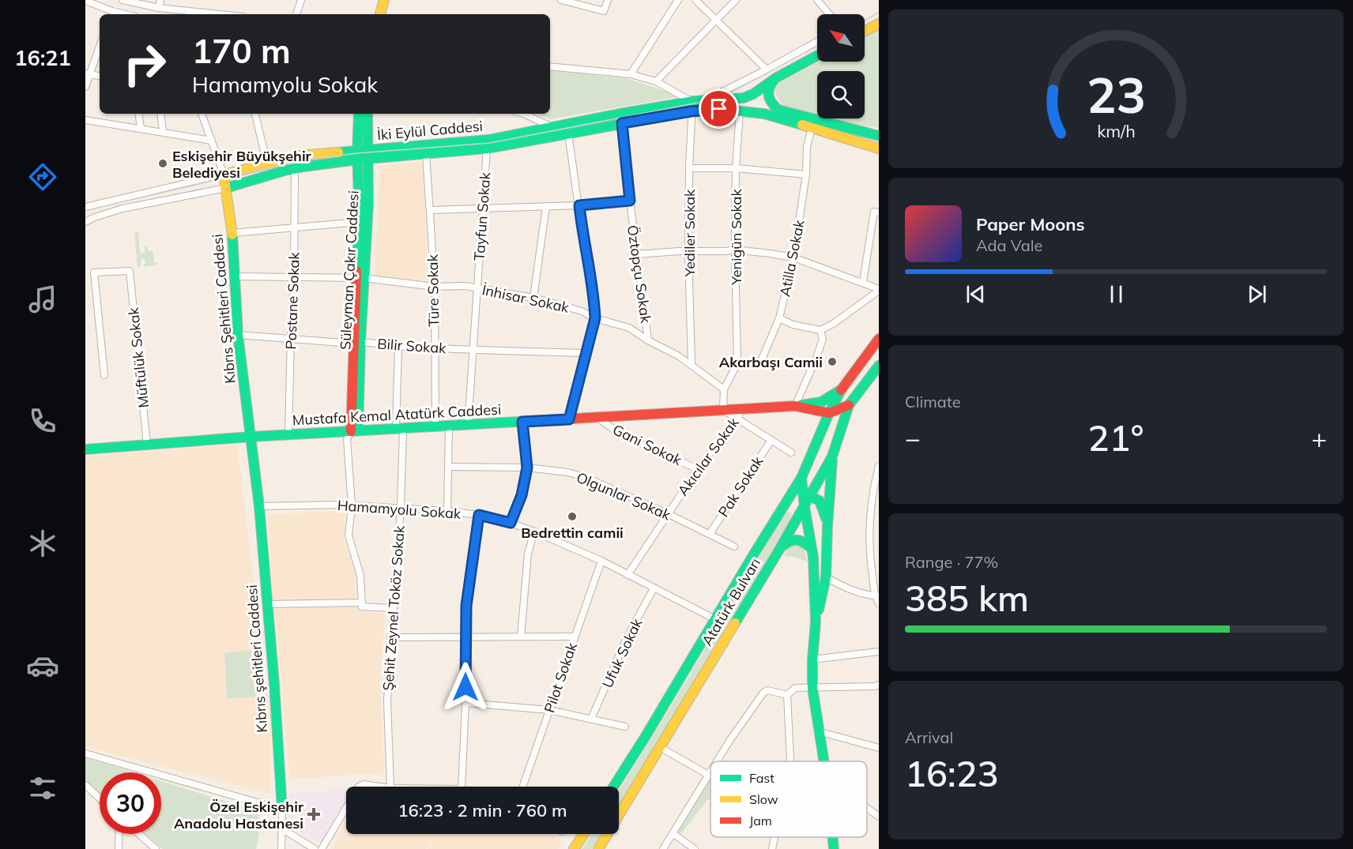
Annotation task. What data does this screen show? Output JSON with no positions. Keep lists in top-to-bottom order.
{
  "streets": {
    "main road": [
      "İki Eylül Caddesi",
      "Süleyman Çakır Caddesi",
      "Kıbrıs Şehitleri Caddesi",
      "Mustafa Kemal Atatürk Caddesi",
      "Atatürk Bulvarı",
      "Kıbrıs şehitleri Caddesi"
    ],
    "street": [
      "Tayfun Sokak",
      "Yediler Sokak",
      "Yenigün Sokak",
      "Atilla Sokak",
      "Öztopçu Sokak",
      "Türe Sokak",
      "İnhisar Sokak",
      "Postane Sokak",
      "Bilir Sokak",
      "Müftülük Sokak",
      "Gani Sokak",
      "Akıcılar Sokak",
      "Pak Sokak",
      "Olgunlar Sokak",
      "Hamamyolu Sokak",
      "Şehit Zeynel Toköz Sokak",
      "Ufuk Sokak",
      "Pilot Sokak"
    ]
  },
  "crossings": [
    ["İki Eylül Caddesi", "Tayfun Sokak"],
    ["İki Eylül Caddesi", "Yediler Sokak"],
    ["İki Eylül Caddesi", "Yenigün Sokak"],
    ["İki Eylül Caddesi", "Atilla Sokak"],
    ["İki Eylül Caddesi", "Süleyman Çakır Caddesi"],
    ["İki Eylül Caddesi", "Öztopçu Sokak"],
    ["İki Eylül Caddesi", "Türe Sokak"],
    ["İki Eylül Caddesi", "Postane Sokak"],
    ["İki Eylül Caddesi", "Kıbrıs Şehitleri Caddesi"],
    ["Tayfun Sokak", "İnhisar Sokak"],
    ["Tayfun Sokak", "Bilir Sokak"],
    ["Tayfun Sokak", "Mustafa Kemal Atatürk Caddesi"],
    ["Yediler Sokak", "İnhisar Sokak"],
    ["Yenigün Sokak", "Atilla Sokak"],
    ["Süleyman Çakır Caddesi", "İnhisar Sokak"],
    ["Süleyman Çakır Caddesi", "Bilir Sokak"],
    ["Süleyman Çakır Caddesi", "Mustafa Kemal Atatürk Caddesi"],
    ["Öztopçu Sokak", "İnhisar Sokak"],
    ["Türe Sokak", "İnhisar Sokak"],
    ["Türe Sokak", "Bilir Sokak"],
    ["Türe Sokak", "Mustafa Kemal Atatürk Caddesi"],
    ["İnhisar Sokak", "Postane Sokak"],
    ["İnhisar Sokak", "Kıbrıs Şehitleri Caddesi"],
    ["Postane Sokak", "Bilir Sokak"],
    ["Postane Sokak", "Mustafa Kemal Atatürk Caddesi"],
    ["Kıbrıs Şehitleri Caddesi", "Bilir Sokak"],
    ["Kıbrıs Şehitleri Caddesi", "Mustafa Kemal Atatürk Caddesi"],
    ["Kıbrıs Şehitleri Caddesi", "Hamamyolu Sokak"],
    ["Kıbrıs Şehitleri Caddesi", "Kıbrıs şehitleri Caddesi"],
    ["Bilir Sokak", "Şehit Zeynel Toköz Sokak"],
    ["Müftülük Sokak", "Mustafa Kemal Atatürk Caddesi"],
    ["Mustafa Kemal Atatürk Caddesi", "Gani Sokak"],
    ["Mustafa Kemal Atatürk Caddesi", "Akıcılar Sokak"],
    ["Mustafa Kemal Atatürk Caddesi", "Atatürk Bulvarı"],
    ["Mustafa Kemal Atatürk Caddesi", "Şehit Zeynel Toköz Sokak"],
    ["Gani Sokak", "Akıcılar Sokak"],
    ["Akıcılar Sokak", "Olgunlar Sokak"],
    ["Akıcılar Sokak", "Hamamyolu Sokak"],
    ["Pak Sokak", "Olgunlar Sokak"],
    ["Hamamyolu Sokak", "Atatürk Bulvarı"],
    ["Hamamyolu Sokak", "Şehit Zeynel Toköz Sokak"],
    ["Hamamyolu Sokak", "Ufuk Sokak"],
    ["Hamamyolu Sokak", "Kıbrıs şehitleri Caddesi"],
    ["Hamamyolu Sokak", "Pilot Sokak"]
  ],
  "places": {
    "other": ["Eskişehir Büyükşehir Belediyesi", "Akarbaşı Camii", "Bedrettin camii"],
    "health": ["Özel Eskişehir Anadolu Hastanesi"]
  },
  "legend": ["Fast", "Slow", "Jam"],
  "north": "top left",
  "page": {
    "tabs": "16:21",
    "turn": ["170 m", "Hamamyolu Sokak"],
    "song": ["Paper Moons", "Ada Vale"],
    "tile": [
      "Climate",
      ["Range · 77%", "385 km"],
      ["Arrival", "16:23"]
    ],
    "heat": ["−", "21°", "+"],
    "limit": "30",
    "trip": "16:23 · 2 min · 760 m",
    "gauge": ["23", "km/h"]
  }
}
